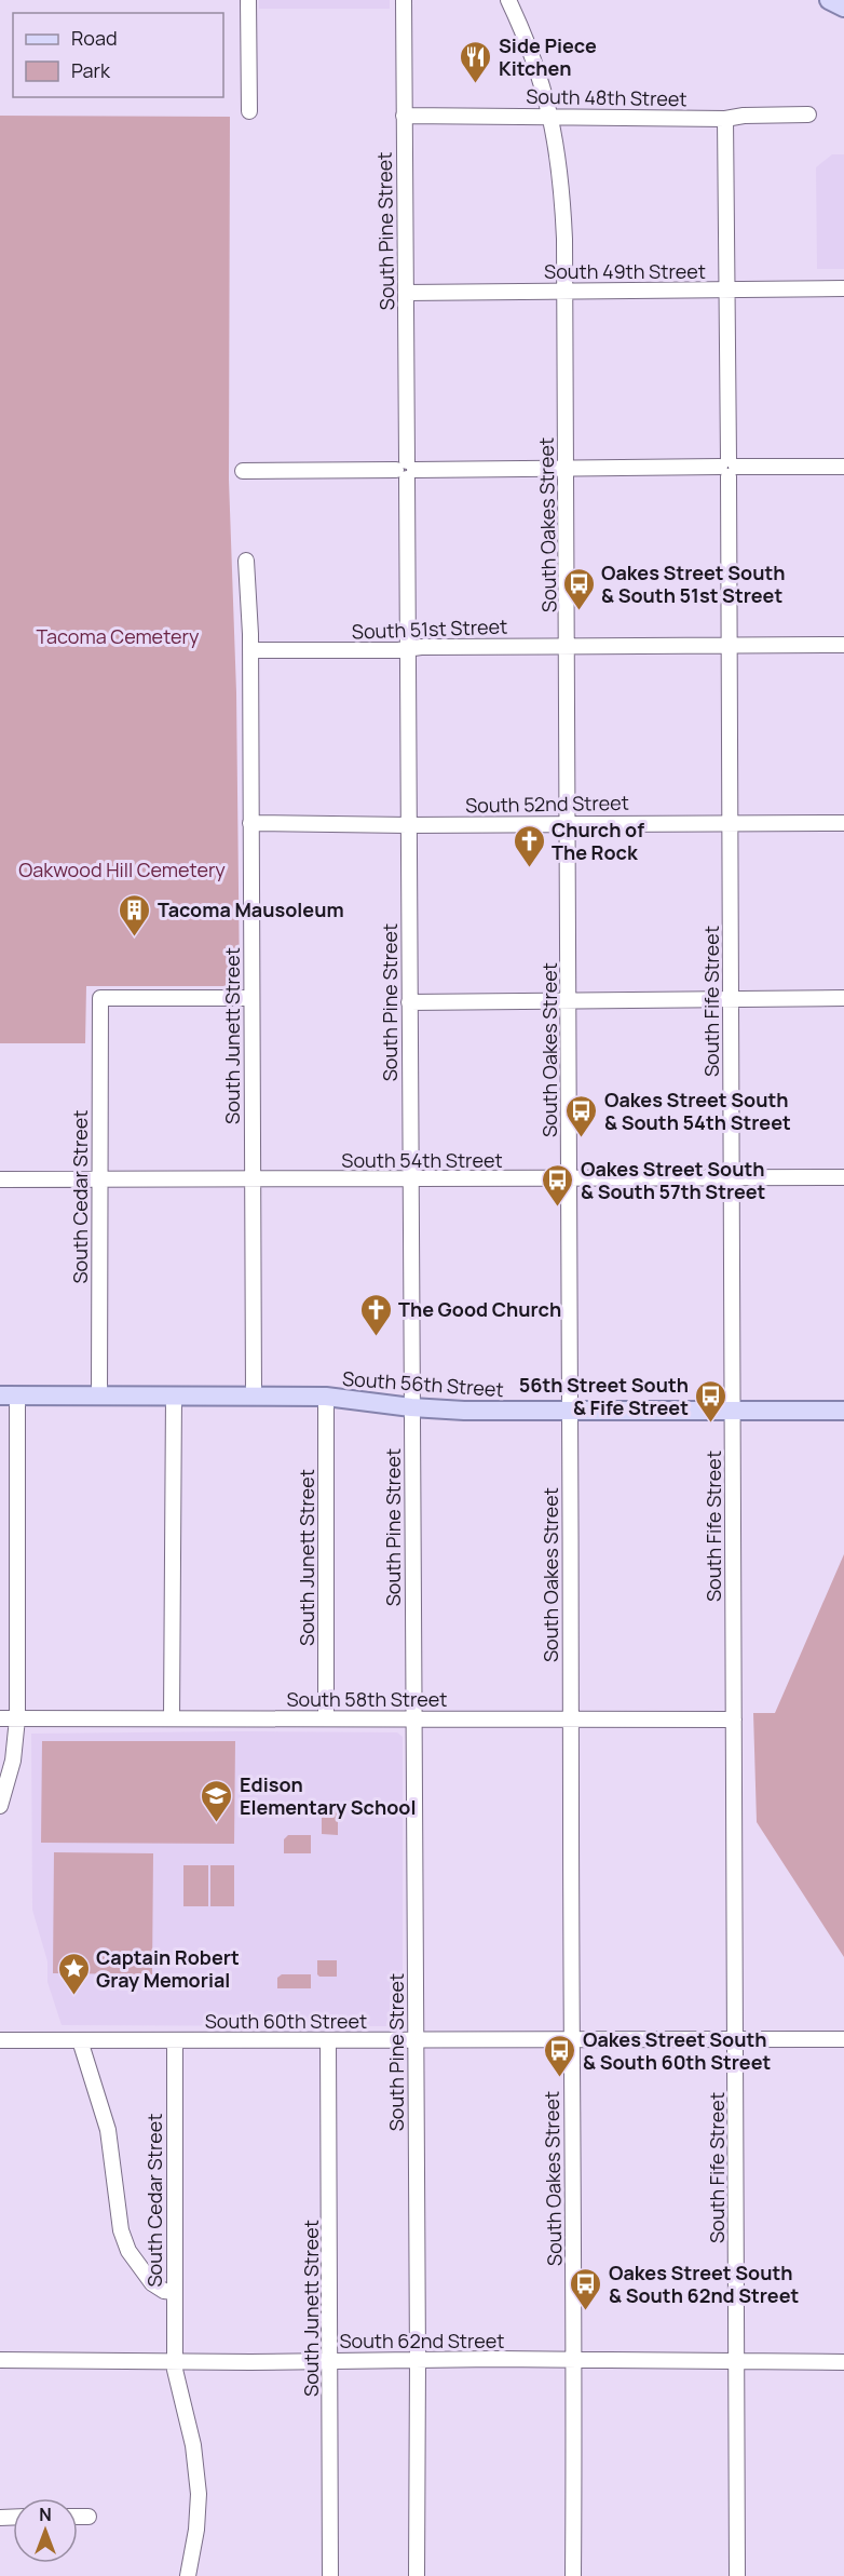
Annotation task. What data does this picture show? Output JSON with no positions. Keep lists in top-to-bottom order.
{
  "streets": {
    "main road": ["South 56th Street"],
    "street": [
      "South 48th Street",
      "South Pine Street",
      "South 49th Street",
      "South Oakes Street",
      "South 51st Street",
      "South 52nd Street",
      "South Fife Street",
      "South Junett Street",
      "South 54th Street",
      "South Cedar Street",
      "South 58th Street",
      "South 60th Street",
      "South 62nd Street"
    ]
  },
  "crossings": [
    ["South 48th Street", "South Pine Street"],
    ["South 48th Street", "South Oakes Street"],
    ["South 48th Street", "South Fife Street"],
    ["South Pine Street", "South 49th Street"],
    ["South Pine Street", "South 51st Street"],
    ["South Pine Street", "South 52nd Street"],
    ["South Pine Street", "South 54th Street"],
    ["South Pine Street", "South 56th Street"],
    ["South Pine Street", "South 58th Street"],
    ["South Pine Street", "South 60th Street"],
    ["South Pine Street", "South 62nd Street"],
    ["South 49th Street", "South Oakes Street"],
    ["South 49th Street", "South Fife Street"],
    ["South Oakes Street", "South 51st Street"],
    ["South Oakes Street", "South 52nd Street"],
    ["South Oakes Street", "South 54th Street"],
    ["South Oakes Street", "South 56th Street"],
    ["South Oakes Street", "South 58th Street"],
    ["South Oakes Street", "South 60th Street"],
    ["South Oakes Street", "South 62nd Street"],
    ["South 51st Street", "South Fife Street"],
    ["South 51st Street", "South Junett Street"],
    ["South 52nd Street", "South Fife Street"],
    ["South 52nd Street", "South Junett Street"],
    ["South Fife Street", "South 54th Street"],
    ["South Fife Street", "South 56th Street"],
    ["South Fife Street", "South 58th Street"],
    ["South Fife Street", "South 60th Street"],
    ["South Fife Street", "South 62nd Street"],
    ["South Junett Street", "South 54th Street"],
    ["South Junett Street", "South Cedar Street"],
    ["South Junett Street", "South 56th Street"],
    ["South Junett Street", "South 58th Street"],
    ["South Junett Street", "South 60th Street"],
    ["South Junett Street", "South 62nd Street"],
    ["South 54th Street", "South Cedar Street"],
    ["South Cedar Street", "South 56th Street"],
    ["South Cedar Street", "South 60th Street"],
    ["South Cedar Street", "South 62nd Street"]
  ],
  "parks": ["Tacoma Cemetery", "Oakwood Hill Cemetery"],
  "places": {
    "restaurant": ["Side Piece Kitchen"],
    "bus stop": [
      "Oakes Street South & South 51st Street",
      "Oakes Street South & South 54th Street",
      "Oakes Street South & South 57th Street",
      "56th Street South & Fife Street",
      "Oakes Street South & South 60th Street",
      "Oakes Street South & South 62nd Street"
    ],
    "church": ["Church of The Rock", "The Good Church"],
    "building": ["Tacoma Mausoleum"],
    "school or university": ["Edison Elementary School"],
    "place": ["Captain Robert Gray Memorial"]
  },
  "legend": ["Road", "Park"],
  "north": "top"
}
